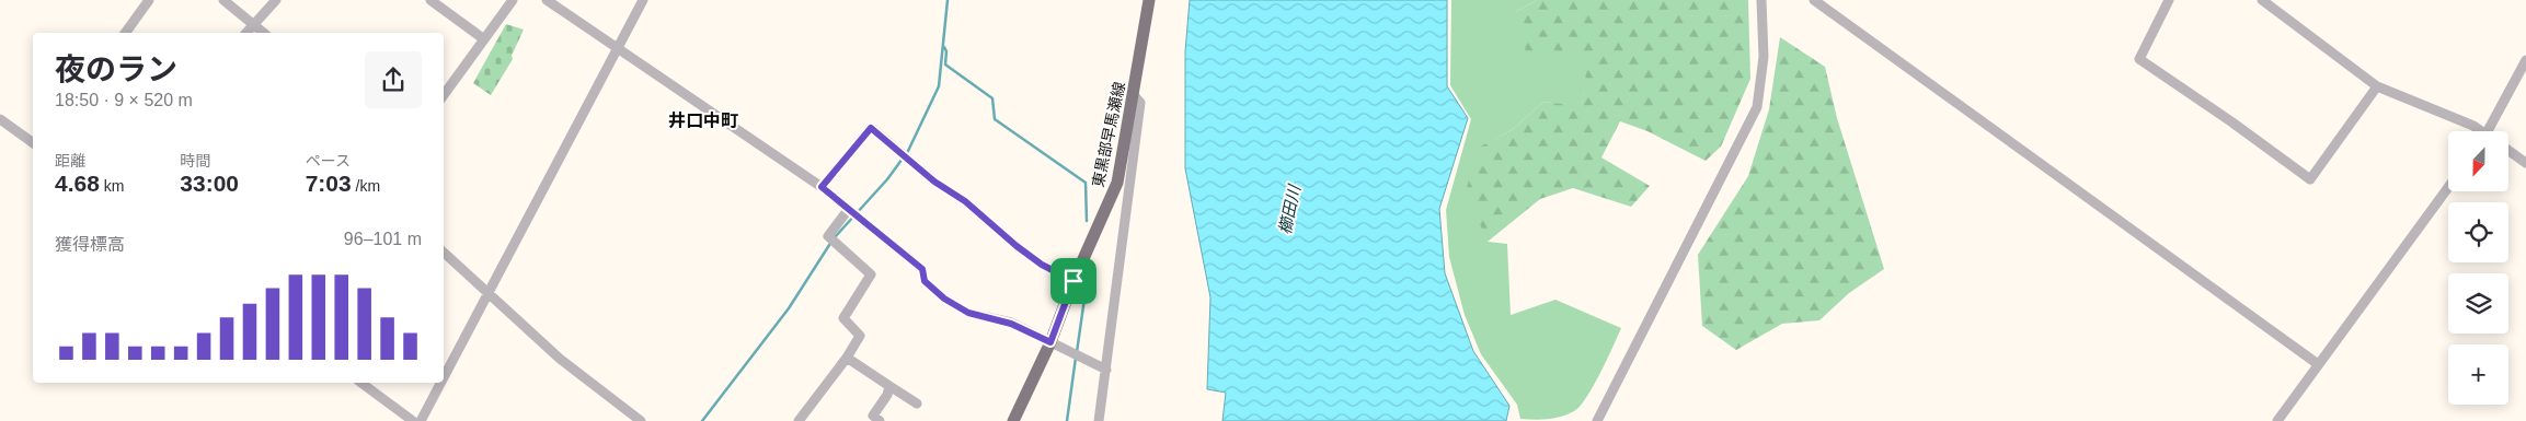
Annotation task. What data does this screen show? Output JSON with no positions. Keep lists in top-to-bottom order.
{
  "streets": {
    "main road": ["東黒部早馬瀬線"]
  },
  "districts": ["井口中町"],
  "water": ["櫛田川"],
  "north": "bottom",
  "page": {
    "heading": ["夜のラン", "18:50 · 9 × 520 m"],
    "stats": [
      ["距離", "4.68 km"],
      ["時間", "33:00"],
      ["ペース", "7:03 /km"]
    ],
    "map_buttons": "+",
    "chart": ["獲得標高", "96–101 m"]
  }
}
